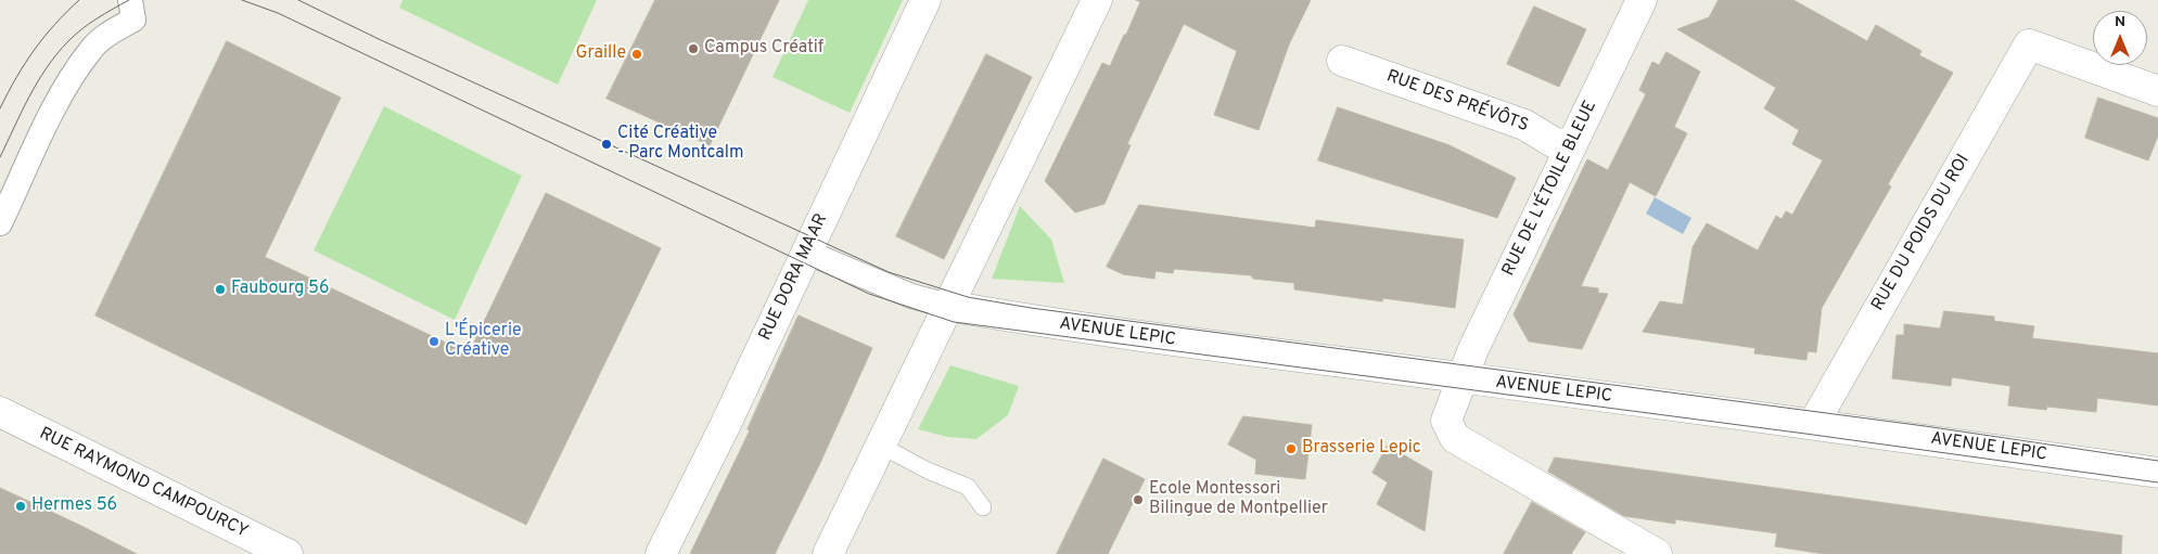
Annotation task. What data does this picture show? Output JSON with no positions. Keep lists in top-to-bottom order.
{
  "streets": {
    "street": [
      "RUE DES PRÉVÔTS",
      "RUE DE L'ÉTOILE BLEUE",
      "RUE DU POIDS DU ROI",
      "RUE DORA MAAR",
      "AVENUE LEPIC",
      "RUE RAYMOND CAMPOURCY"
    ]
  },
  "crossings": [
    ["RUE DES PRÉVÔTS", "RUE DE L'ÉTOILE BLEUE"],
    ["RUE DE L'ÉTOILE BLEUE", "AVENUE LEPIC"],
    ["RUE DU POIDS DU ROI", "AVENUE LEPIC"]
  ],
  "places": [
    "Campus Créatif",
    "Graille",
    "Cité Créative - Parc Montcalm",
    "Faubourg 56",
    "L'Épicerie Créative",
    "Brasserie Lepic",
    "Ecole Montessori Bilingue de Montpellier",
    "Hermes 56"
  ],
  "north": "top"
}
